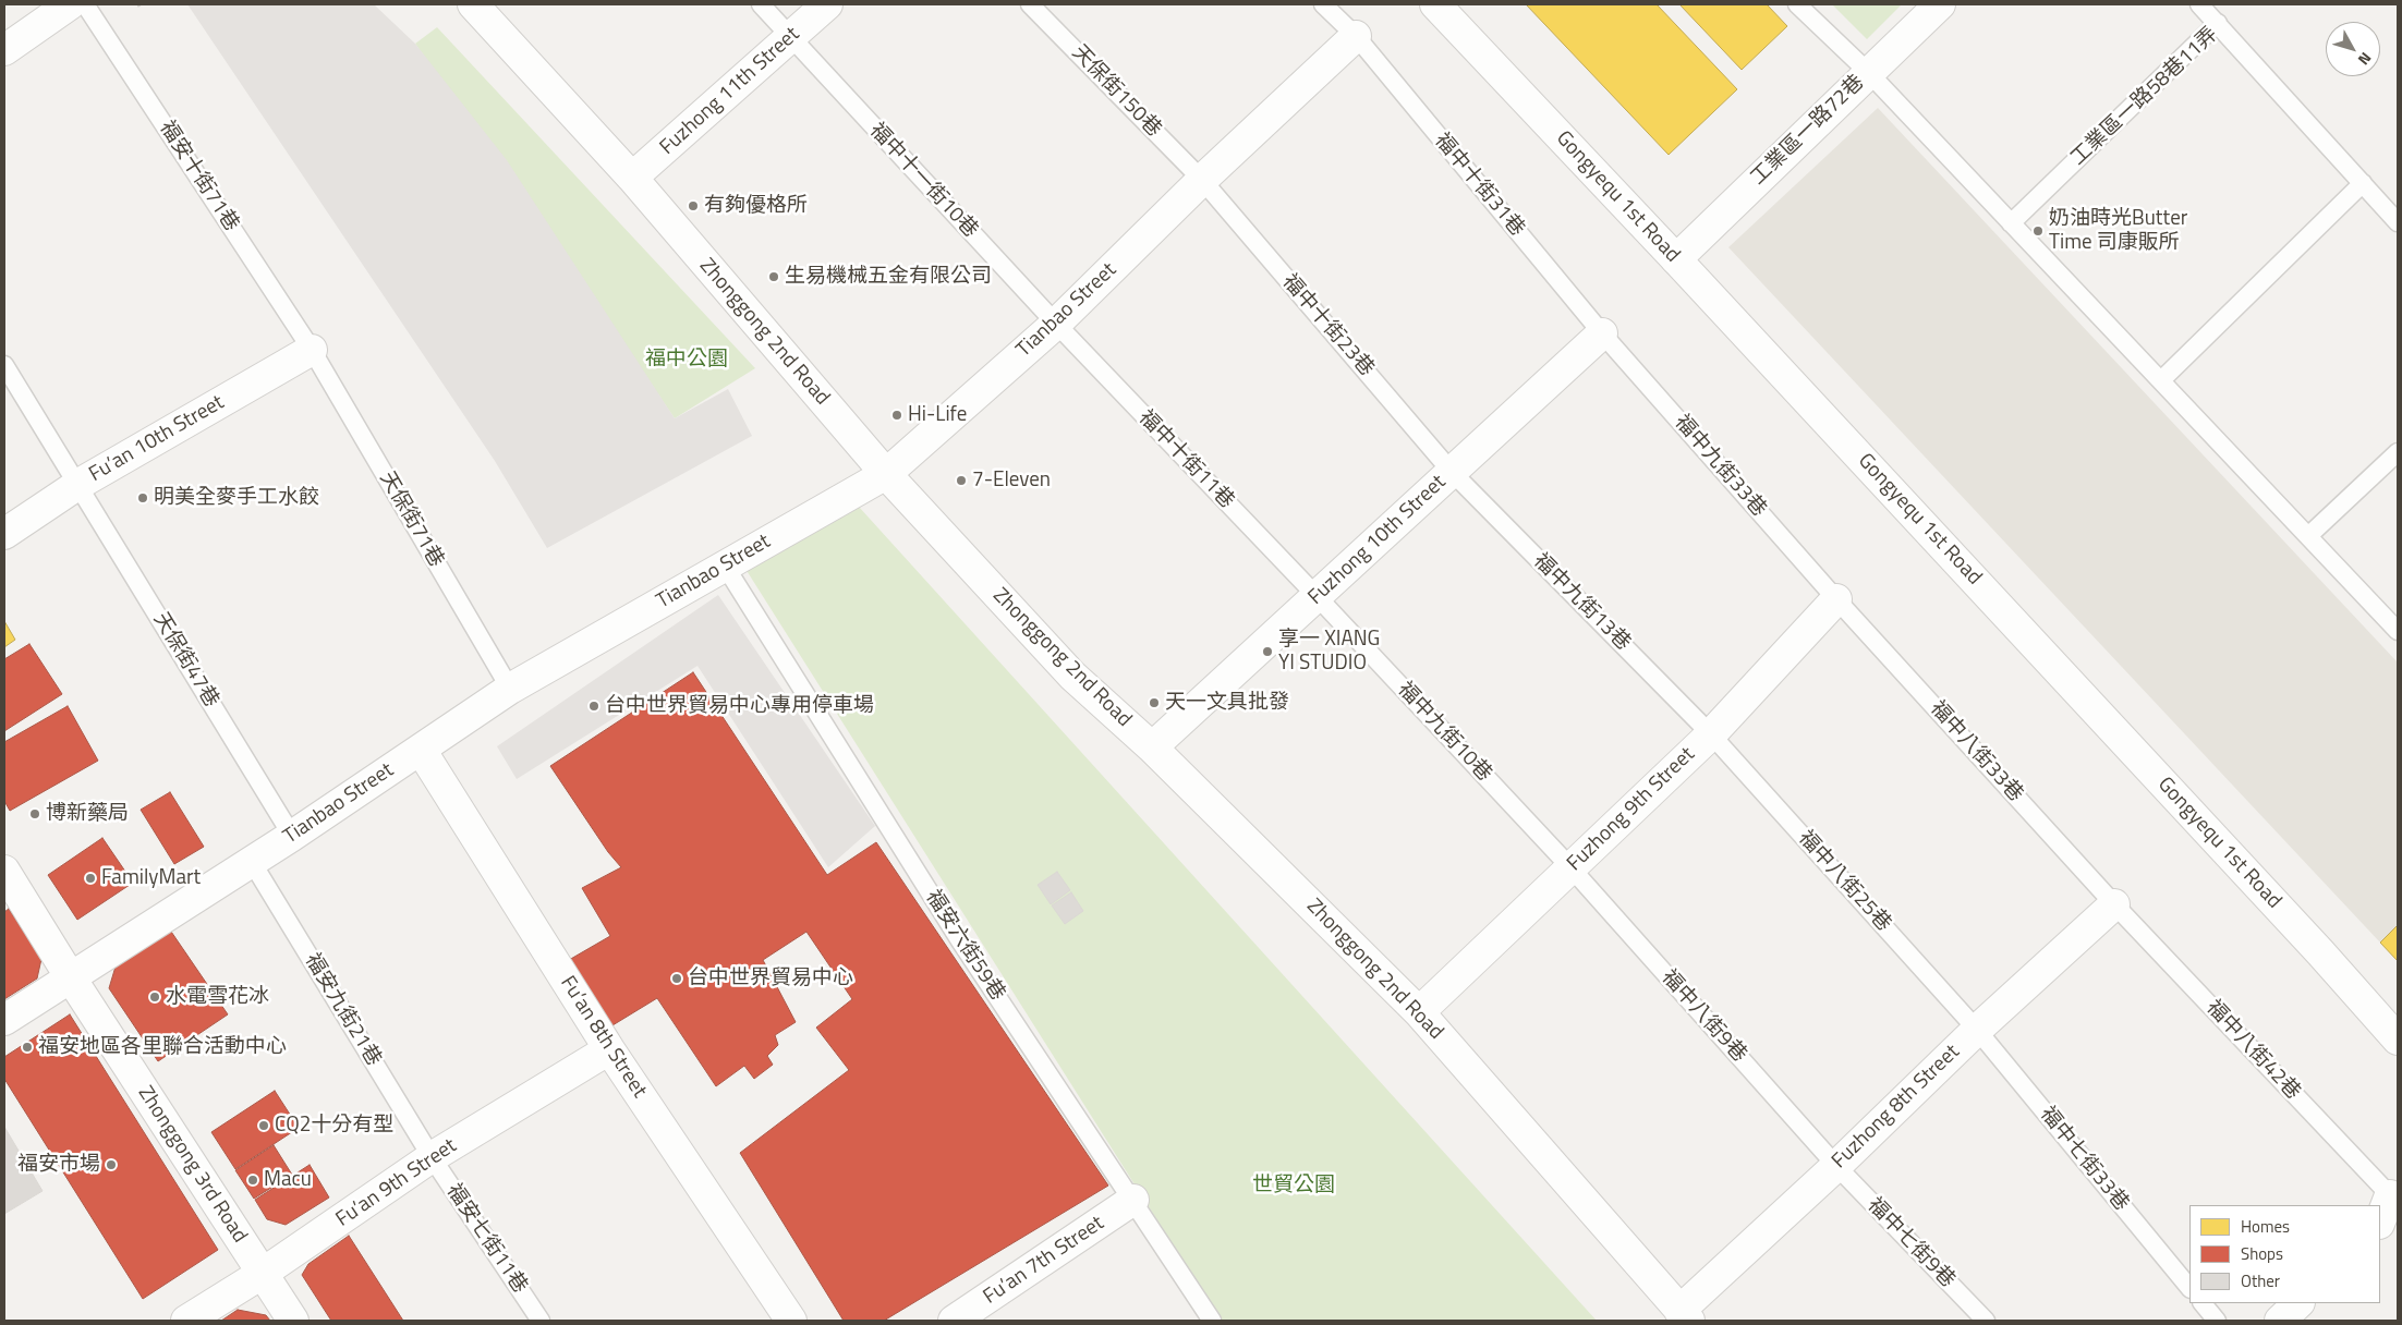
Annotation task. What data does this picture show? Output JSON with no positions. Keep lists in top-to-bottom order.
{
  "streets": {
    "street": [
      "Fuzhong 11th Street",
      "工業區一路72巷",
      "Gongyequ 1st Road",
      "Tianbao Street",
      "Zhonggong 2nd Road",
      "Fu’an 10th Street",
      "Fuzhong 10th Street",
      "Fuzhong 9th Street",
      "Fu’an 8th Street",
      "Fuzhong 8th Street",
      "Zhonggong 3rd Road",
      "Fu’an 9th Street",
      "Fu’an 7th Street"
    ],
    "lane": [
      "天保街150巷",
      "工業區一路58巷11弄",
      "福安十街71巷",
      "福中十一街10巷",
      "福中十街31巷",
      "福中十街23巷",
      "福中十街11巷",
      "福中九街33巷",
      "天保街71巷",
      "福中九街13巷",
      "天保街47巷",
      "福中九街10巷",
      "福中八街33巷",
      "福中八街25巷",
      "福安六街59巷",
      "福安九街21巷",
      "福中八街9巷",
      "福中八街42巷",
      "福中七街33巷",
      "福安七街11巷",
      "福中七街9巷"
    ]
  },
  "crossings": [
    ["Fuzhong 11th Street", "福中十一街10巷"],
    ["Fuzhong 11th Street", "Zhonggong 2nd Road"],
    ["天保街150巷", "Tianbao Street"],
    ["天保街150巷", "福中十街23巷"],
    ["工業區一路72巷", "Gongyequ 1st Road"],
    ["福安十街71巷", "Fu’an 10th Street"],
    ["福安十街71巷", "天保街71巷"],
    ["福中十一街10巷", "Tianbao Street"],
    ["福中十一街10巷", "福中十街11巷"],
    ["福中十街31巷", "Tianbao Street"],
    ["福中十街31巷", "福中九街33巷"],
    ["福中十街31巷", "Fuzhong 10th Street"],
    ["Tianbao Street", "福中十街23巷"],
    ["Tianbao Street", "Zhonggong 2nd Road"],
    ["Tianbao Street", "福中十街11巷"],
    ["Tianbao Street", "天保街71巷"],
    ["Tianbao Street", "天保街47巷"],
    ["Tianbao Street", "福安六街59巷"],
    ["Tianbao Street", "福安九街21巷"],
    ["Tianbao Street", "Fu’an 8th Street"],
    ["Tianbao Street", "Zhonggong 3rd Road"],
    ["福中十街23巷", "Fuzhong 10th Street"],
    ["福中十街23巷", "福中九街13巷"],
    ["Zhonggong 2nd Road", "Fuzhong 10th Street"],
    ["Zhonggong 2nd Road", "Fuzhong 9th Street"],
    ["Zhonggong 2nd Road", "Fuzhong 8th Street"],
    ["Fu’an 10th Street", "天保街71巷"],
    ["Fu’an 10th Street", "天保街47巷"],
    ["福中十街11巷", "Fuzhong 10th Street"],
    ["福中十街11巷", "福中九街10巷"],
    ["福中九街33巷", "Fuzhong 10th Street"],
    ["福中九街33巷", "福中八街33巷"],
    ["福中九街33巷", "Fuzhong 9th Street"],
    ["Fuzhong 10th Street", "福中九街13巷"],
    ["Fuzhong 10th Street", "福中九街10巷"],
    ["福中九街13巷", "Fuzhong 9th Street"],
    ["福中九街13巷", "福中八街25巷"],
    ["福中九街10巷", "Fuzhong 9th Street"],
    ["福中九街10巷", "福中八街9巷"],
    ["福中八街33巷", "Fuzhong 9th Street"],
    ["福中八街33巷", "福中八街42巷"],
    ["福中八街33巷", "Fuzhong 8th Street"],
    ["Fuzhong 9th Street", "福中八街25巷"],
    ["Fuzhong 9th Street", "福中八街9巷"],
    ["福中八街25巷", "Fuzhong 8th Street"],
    ["福中八街25巷", "福中七街33巷"],
    ["福安六街59巷", "Fu’an 7th Street"],
    ["福安九街21巷", "Fu’an 9th Street"],
    ["福安九街21巷", "福安七街11巷"],
    ["福中八街9巷", "Fuzhong 8th Street"],
    ["福中八街9巷", "福中七街9巷"],
    ["Fu’an 8th Street", "Fu’an 9th Street"],
    ["福中八街42巷", "Fuzhong 8th Street"],
    ["Fuzhong 8th Street", "福中七街33巷"],
    ["Fuzhong 8th Street", "福中七街9巷"],
    ["Zhonggong 3rd Road", "Fu’an 9th Street"],
    ["Fu’an 9th Street", "福安七街11巷"]
  ],
  "parks": ["福中公園", "世貿公園"],
  "places": [
    "有夠優格所",
    "奶油時光Butter Time 司康販所",
    "生易機械五金有限公司",
    "Hi-Life",
    "7-Eleven",
    "明美全麥手工水餃",
    "享一 XIANG YI STUDIO",
    "天一文具批發",
    "台中世界貿易中心專用停車場",
    "博新藥局",
    "FamilyMart",
    "台中世界貿易中心",
    "水電雪花冰",
    "福安地區各里聯合活動中心",
    "CQ2十分有型",
    "福安市場",
    "Macu"
  ],
  "legend": ["Homes", "Shops", "Other"],
  "north": "bottom right"
}
